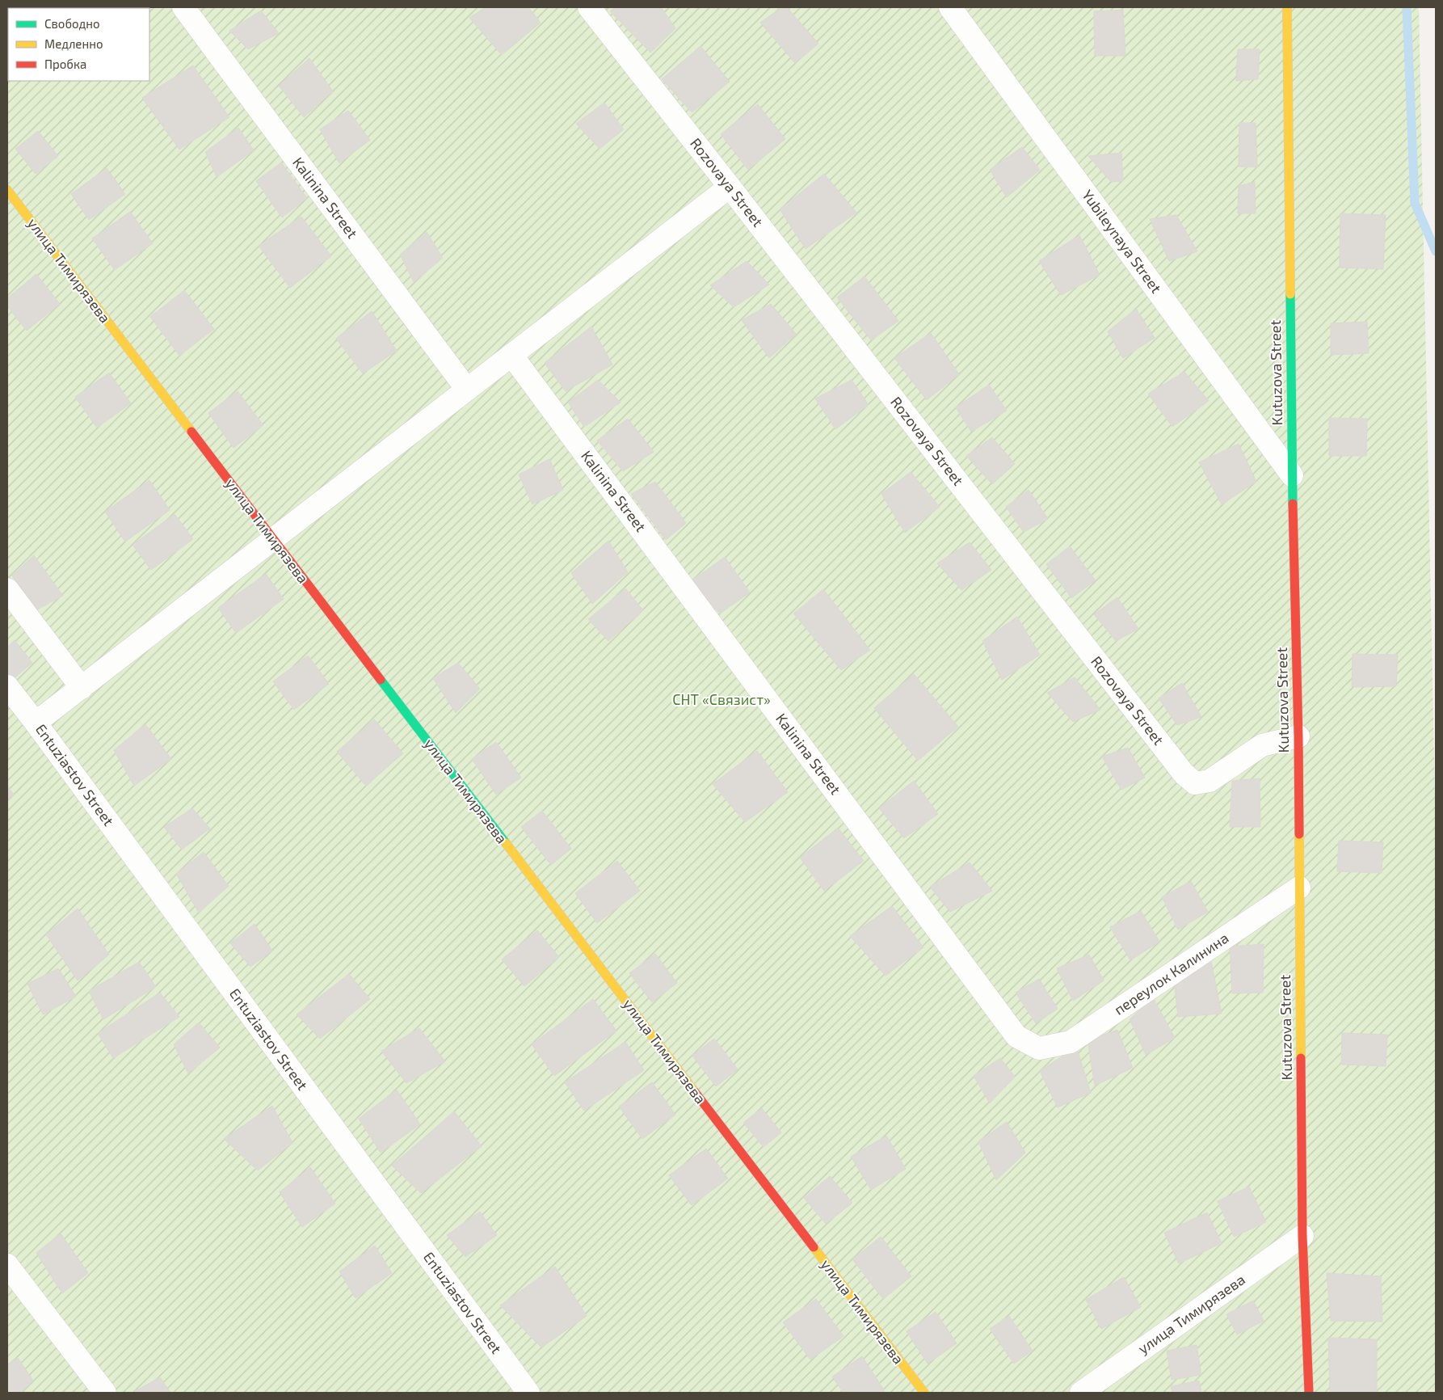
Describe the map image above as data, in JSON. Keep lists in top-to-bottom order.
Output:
{
  "streets": {
    "street": [
      "Rozovaya Street",
      "Kalinina Street",
      "Yubileynaya Street",
      "улица Тимирязева",
      "Kutuzova Street",
      "Entuziastov Street",
      "переулок Калинина"
    ]
  },
  "crossings": [
    ["Rozovaya Street", "Kutuzova Street"],
    ["Kalinina Street", "переулок Калинина"],
    ["Yubileynaya Street", "Kutuzova Street"],
    ["улица Тимирязева", "Kutuzova Street"],
    ["Kutuzova Street", "переулок Калинина"]
  ],
  "parks": ["СНТ «Связист»"],
  "legend": ["Свободно", "Медленно", "Пробка"]
}
